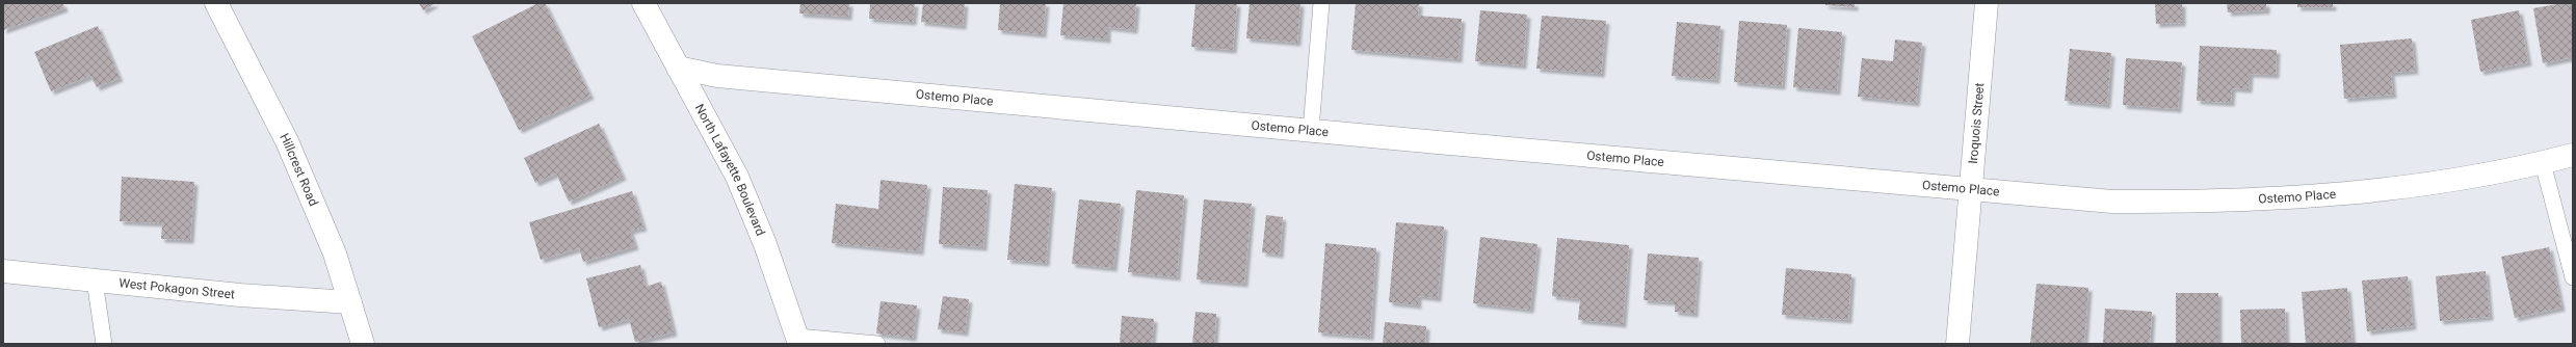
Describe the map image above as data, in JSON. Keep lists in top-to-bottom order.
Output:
{
  "streets": {
    "street": [
      "Ostemo Place",
      "Iroquois Street",
      "Hillcrest Road",
      "North Lafayette Boulevard",
      "West Pokagon Street"
    ]
  },
  "crossings": [
    ["Ostemo Place", "Iroquois Street"],
    ["Ostemo Place", "North Lafayette Boulevard"],
    ["Hillcrest Road", "West Pokagon Street"]
  ]
}
